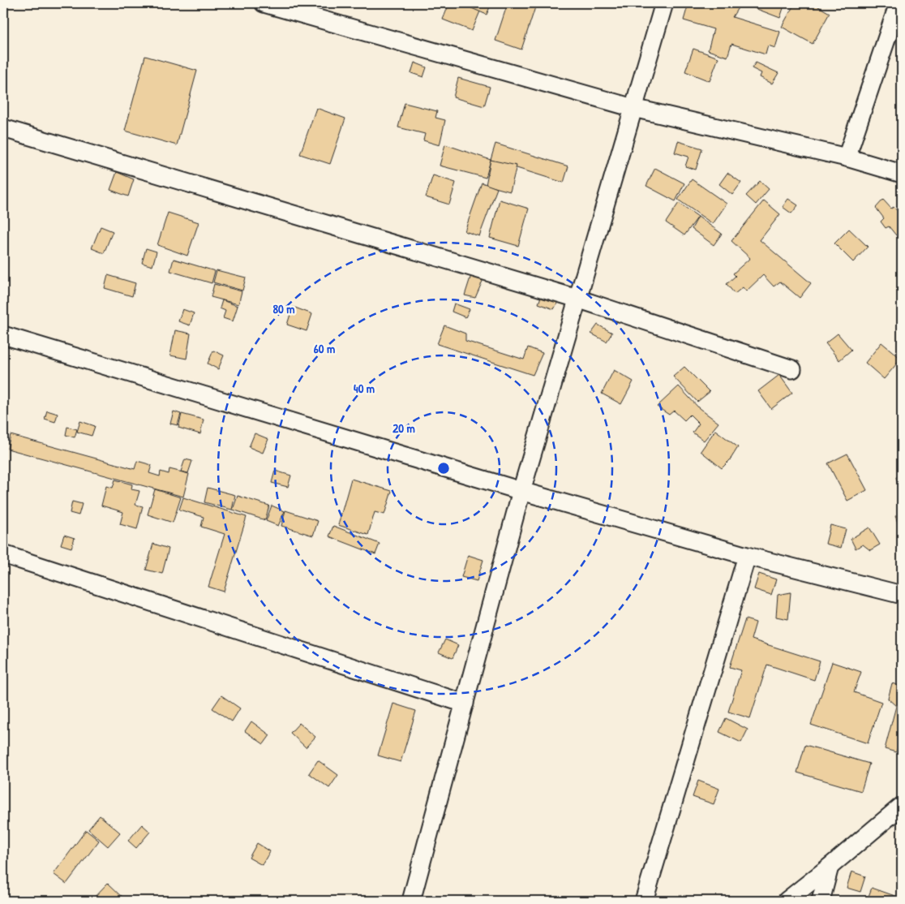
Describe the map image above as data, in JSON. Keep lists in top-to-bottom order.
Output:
{
  "rings": [
    "80 m",
    "60 m",
    "40 m",
    "20 m"
  ]
}
